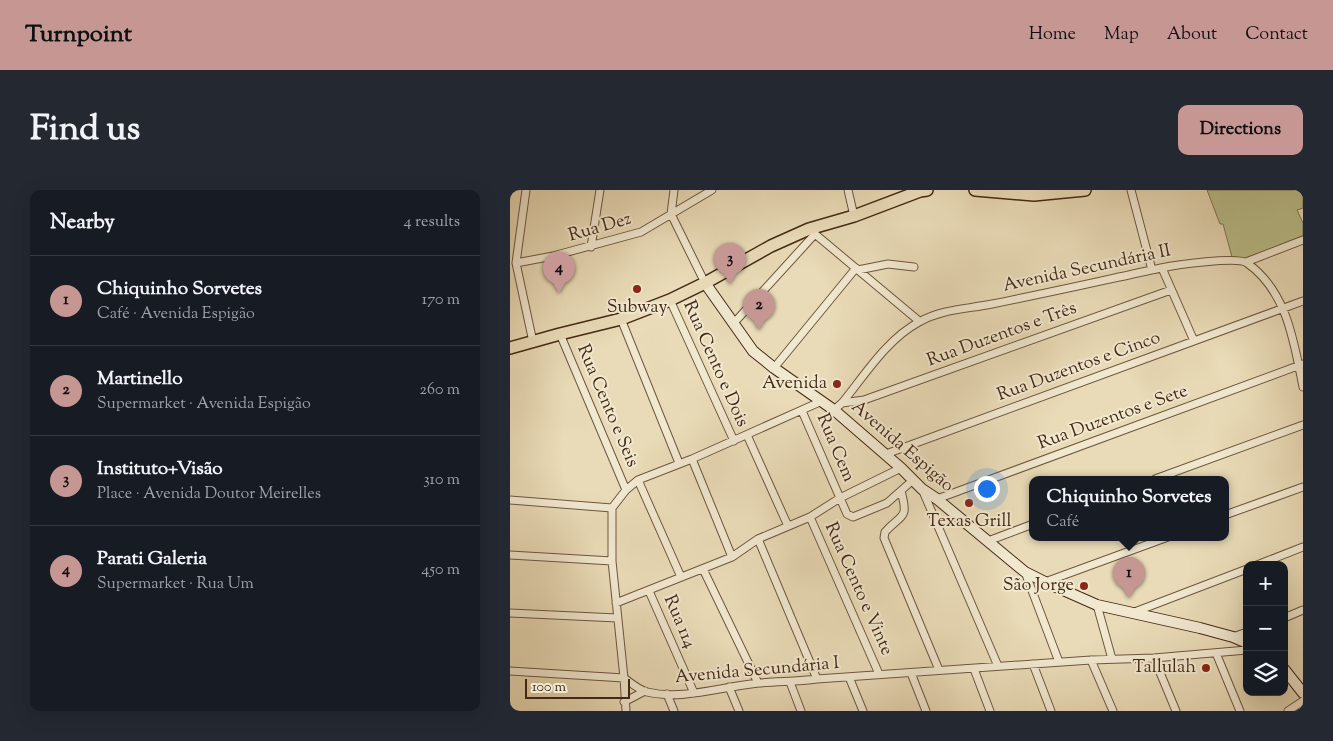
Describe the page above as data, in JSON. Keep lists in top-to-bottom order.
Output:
{
  "streets": {
    "street": [
      "Rua Dez",
      "Avenida Secundária II",
      "Rua Duzentos e Três",
      "Rua Cento e Dois",
      "Rua Duzentos e Cinco",
      "Rua Cento e Seis",
      "Rua Duzentos e Sete",
      "Avenida Espigão",
      "Rua Cem",
      "Rua Cento e Vinte",
      "Rua 114",
      "Avenida Secundária I"
    ]
  },
  "crossings": [
    ["Avenida Secundária II", "Rua Duzentos e Três"],
    ["Avenida Secundária II", "Avenida Espigão"],
    ["Rua Duzentos e Três", "Avenida Espigão"],
    ["Rua Duzentos e Cinco", "Avenida Espigão"],
    ["Rua Duzentos e Sete", "Avenida Espigão"],
    ["Rua Cento e Vinte", "Avenida Secundária I"],
    ["Rua 114", "Avenida Secundária I"]
  ],
  "places": [
    "Subway",
    "Avenida",
    "Texas Grill",
    "São Jorge",
    "Tallulah"
  ],
  "scale_bar": "100 m",
  "page": {
    "header": "Turnpoint",
    "nav": [
      "Home",
      "Map",
      "About",
      "Contact"
    ],
    "title": "Find us",
    "buttons": "Directions",
    "heading": ["Nearby", "4 results"],
    "pins": [
      "3",
      "4",
      "2",
      "1"
    ],
    "list": [
      {
        "mark": "1",
        "name": "Chiquinho Sorvetes",
        "note": "Café · Avenida Espigão",
        "value": "170 m"
      },
      {
        "mark": "2",
        "name": "Martinello",
        "note": "Supermarket · Avenida Espigão",
        "value": "260 m"
      },
      {
        "mark": "3",
        "name": "Instituto+Visão",
        "note": "Place · Avenida Doutor Meirelles",
        "value": "310 m"
      },
      {
        "mark": "4",
        "name": "Parati Galeria",
        "note": "Supermarket · Rua Um",
        "value": "450 m"
      }
    ],
    "popup": ["Chiquinho Sorvetes", "Café"],
    "map_buttons": ["+", "−"],
    "scale": "100 m"
  }
}
